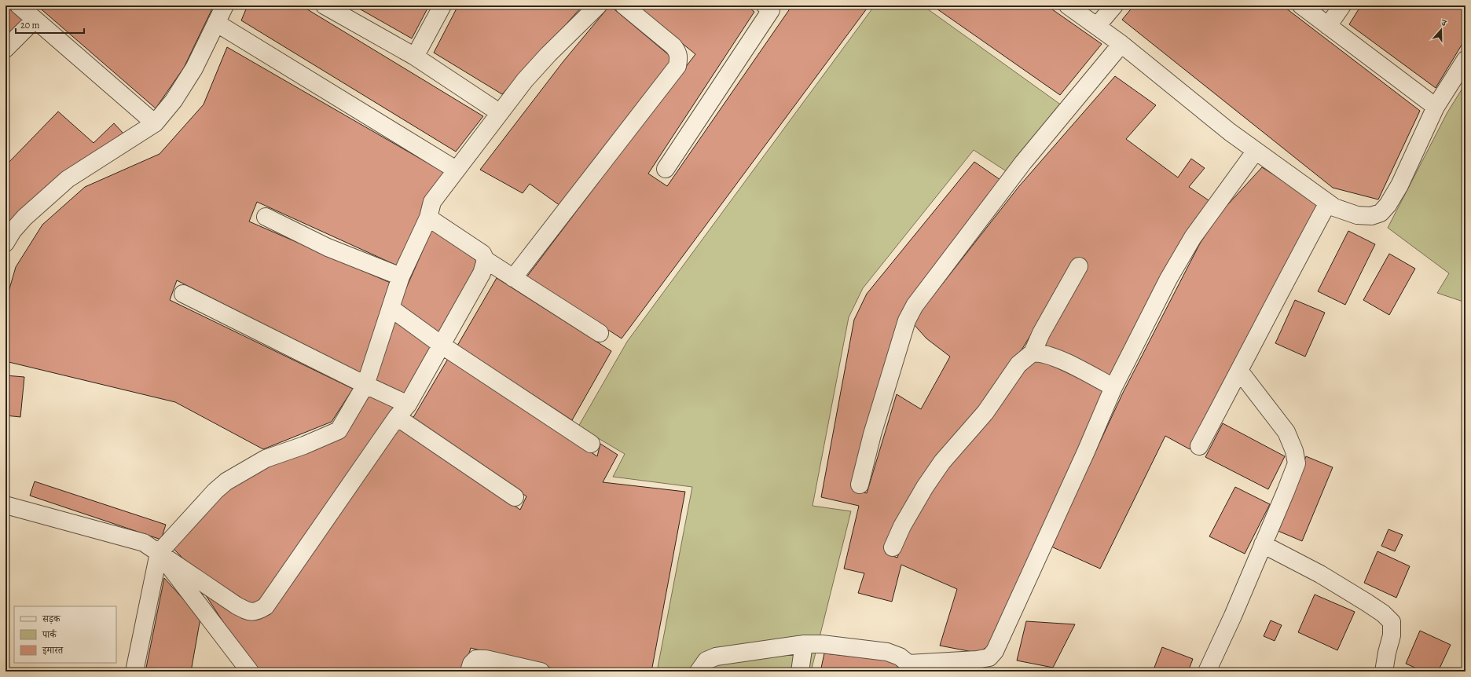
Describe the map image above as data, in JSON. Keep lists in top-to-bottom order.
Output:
{
  "legend": ["सड़क", "पार्क", "इमारत"],
  "scale_bar": "20 m",
  "north": "top"
}
